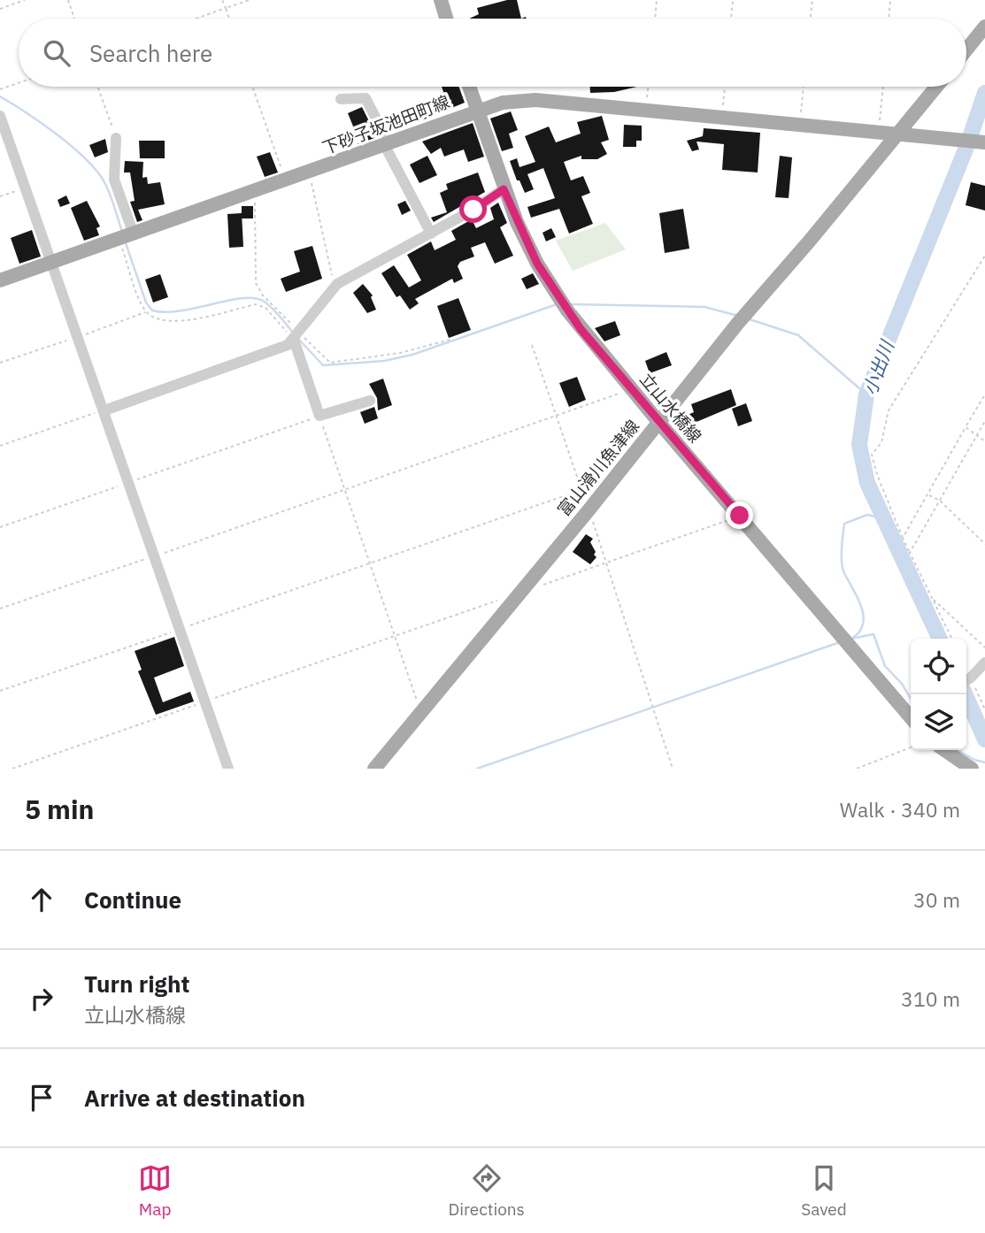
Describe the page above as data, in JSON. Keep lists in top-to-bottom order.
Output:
{
  "streets": {
    "main road": ["下砂子坂池田町線", "立山水橋線", "富山滑川魚津線"]
  },
  "crossings": [
    ["下砂子坂池田町線", "立山水橋線"],
    ["下砂子坂池田町線", "富山滑川魚津線"],
    ["立山水橋線", "富山滑川魚津線"]
  ],
  "water": ["小出川"],
  "page": {
    "search": "Search here",
    "heading": ["5 min", "Walk · 340 m"],
    "list": [
      ["Continue", "30 m"],
      ["Turn right", "立山水橋線", "310 m"],
      "Arrive at destination"
    ],
    "nav": ["Map", "Directions", "Saved"]
  }
}
